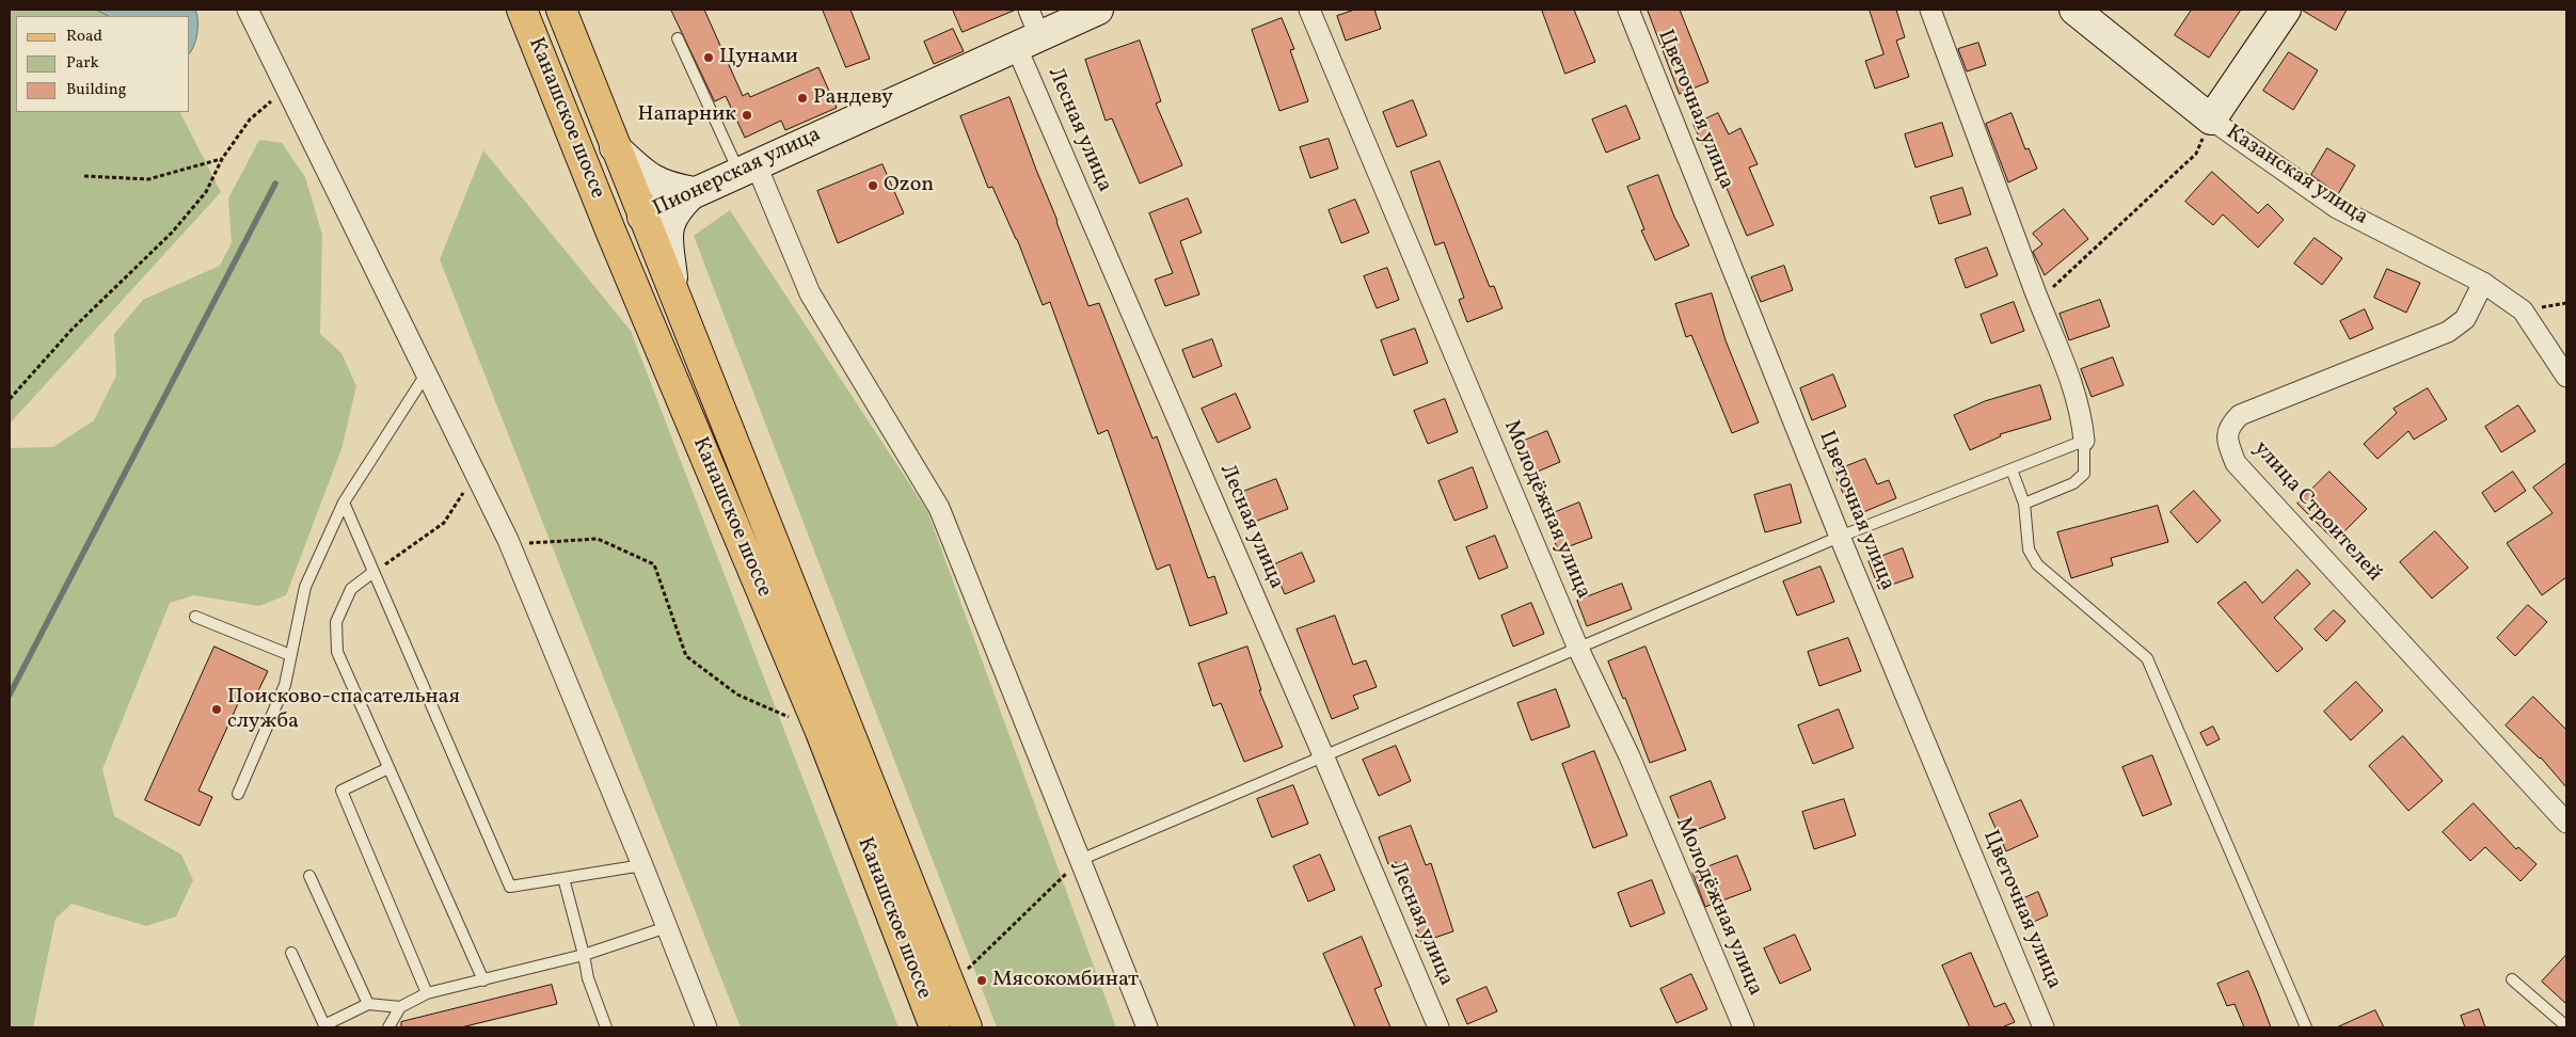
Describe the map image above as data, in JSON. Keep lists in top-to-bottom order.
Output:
{
  "streets": {
    "main road": ["Канашское шоссе", "Пионерская улица"],
    "street": [
      "Цветочная улица",
      "Лесная улица",
      "Казанская улица",
      "Молодёжная улица",
      "улица Строителей"
    ]
  },
  "crossings": [
    ["Канашское шоссе", "Пионерская улица"],
    ["Лесная улица", "Пионерская улица"],
    ["Казанская улица", "улица Строителей"]
  ],
  "places": [
    "Цунами",
    "Рандеву",
    "Напарник",
    "Ozon",
    "Поисково-спасательная служба",
    "Мясокомбинат"
  ],
  "legend": ["Road", "Park", "Building"]
}
